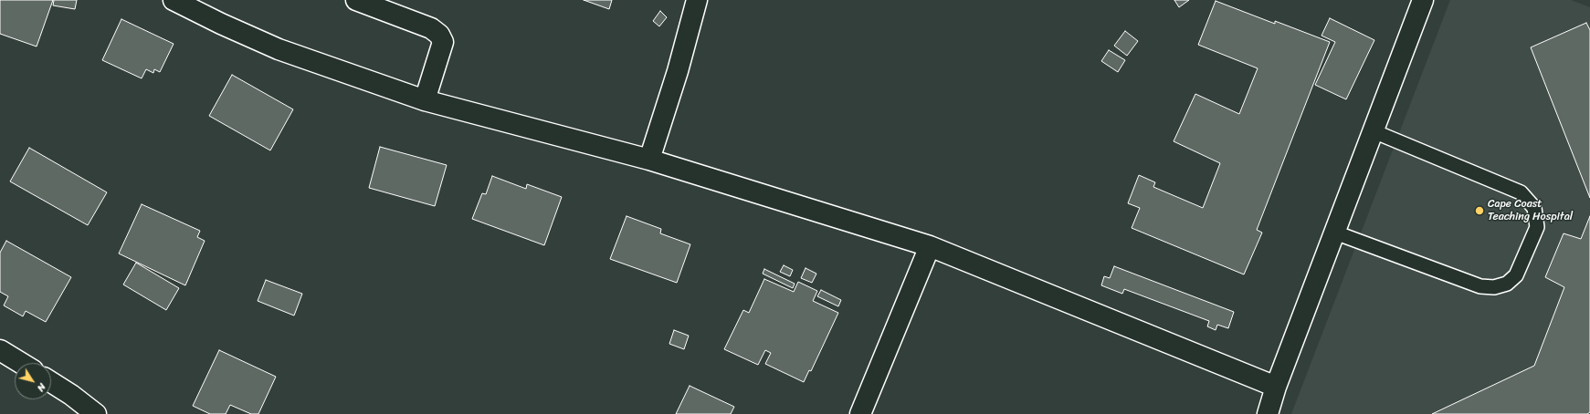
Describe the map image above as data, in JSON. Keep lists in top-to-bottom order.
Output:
{
  "places": ["Cape Coast Teaching Hospital"],
  "north": "bottom right"
}
